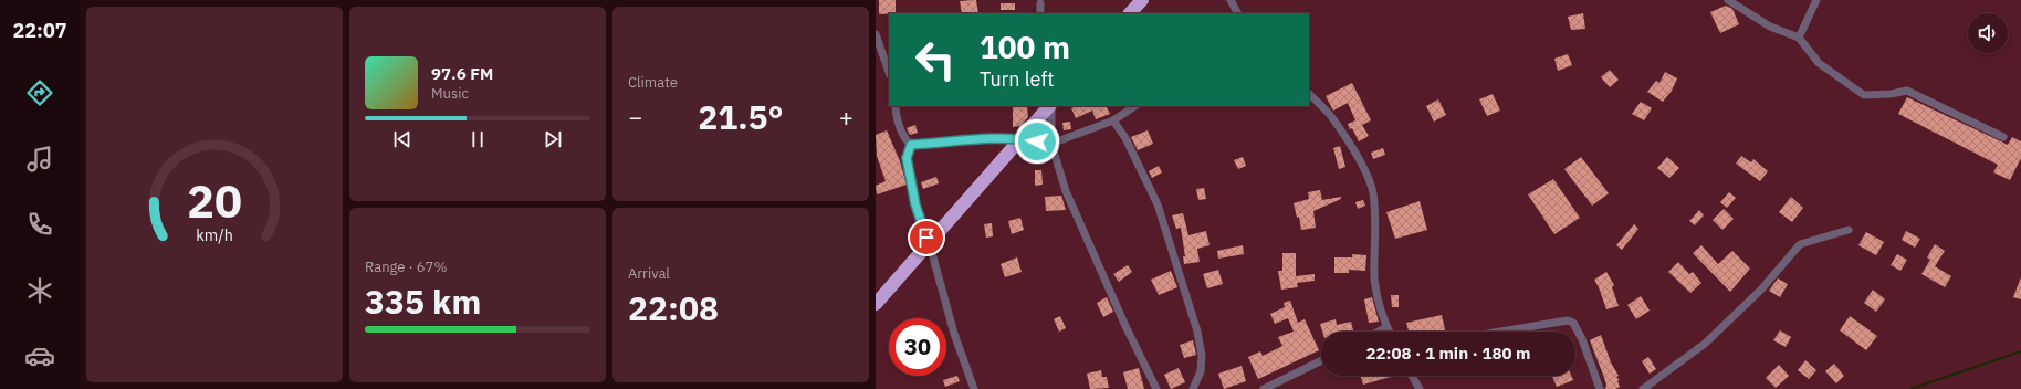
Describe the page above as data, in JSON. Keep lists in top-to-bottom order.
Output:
{
  "page": {
    "tabs": "22:07",
    "tile": [
      "Climate",
      ["Range · 67%", "335 km"],
      ["Arrival", "22:08"]
    ],
    "turn": ["100 m", "Turn left"],
    "song": ["97.6 FM", "Music"],
    "heat": ["−", "21.5°", "+"],
    "limit": "30",
    "trip": "22:08 · 1 min · 180 m",
    "gauge": ["20", "km/h"]
  }
}
